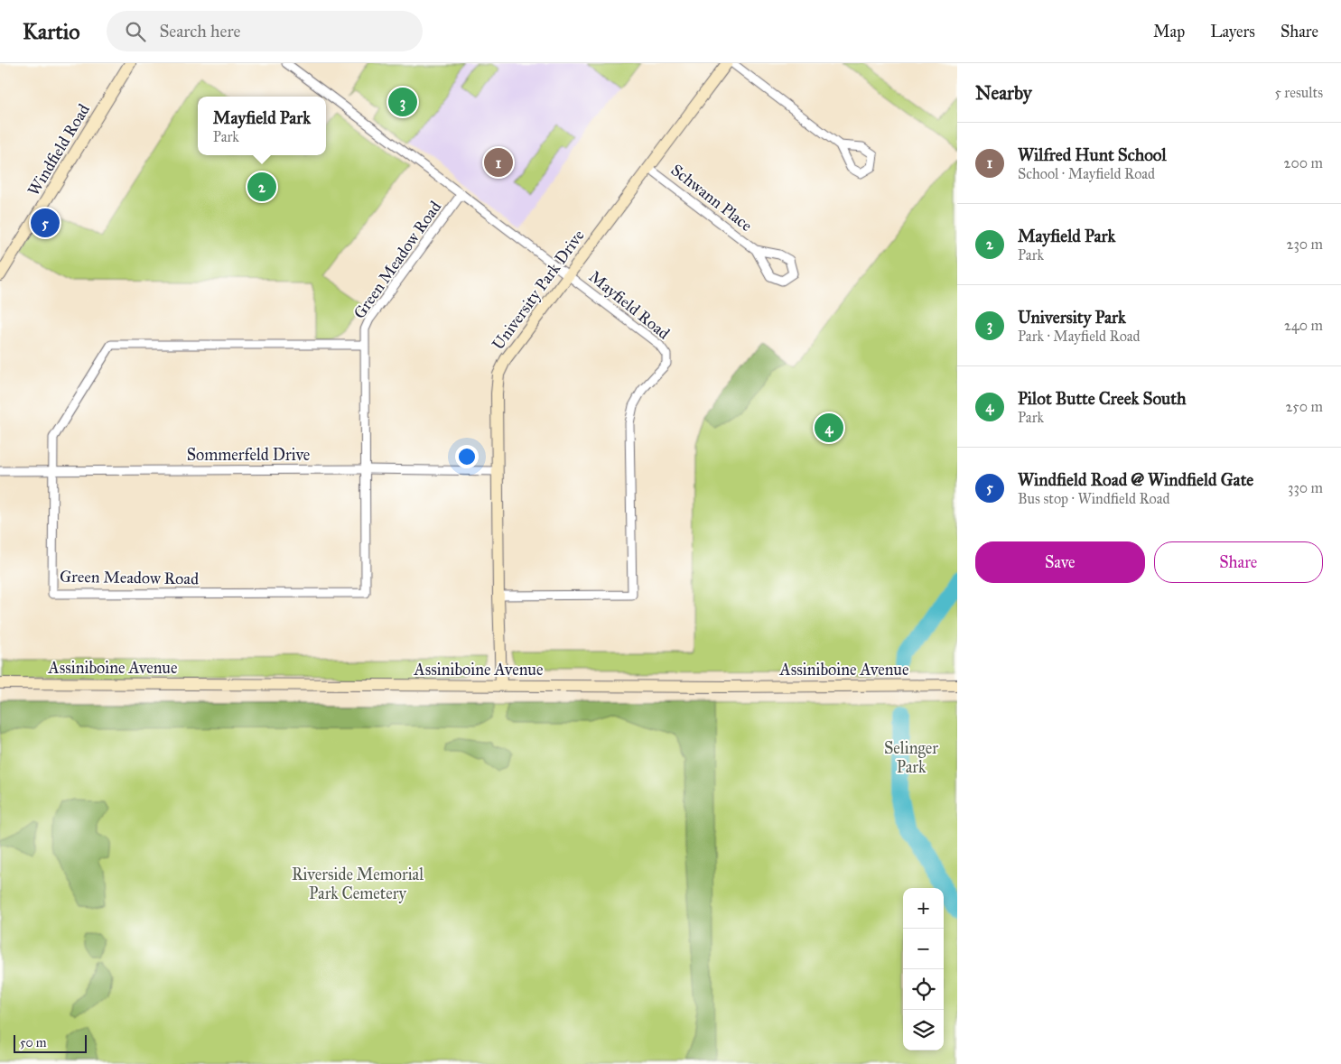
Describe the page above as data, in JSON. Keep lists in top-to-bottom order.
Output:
{
  "streets": {
    "street": [
      "Windfield Road",
      "Schwann Place",
      "Green Meadow Road",
      "University Park Drive",
      "Mayfield Road",
      "Sommerfeld Drive",
      "Assiniboine Avenue"
    ]
  },
  "crossings": [
    ["Schwann Place", "University Park Drive"],
    ["Green Meadow Road", "Mayfield Road"],
    ["Green Meadow Road", "Sommerfeld Drive"],
    ["University Park Drive", "Mayfield Road"],
    ["University Park Drive", "Sommerfeld Drive"],
    ["University Park Drive", "Assiniboine Avenue"]
  ],
  "parks": ["Selinger Park", "Riverside Memorial Park Cemetery"],
  "scale_bar": "50 m",
  "page": {
    "header": "Kartio",
    "search": "Search here",
    "nav": ["Map", "Layers", "Share"],
    "heading": ["Nearby", "5 results"],
    "pins": [
      "3",
      "1",
      "2",
      "5",
      "4"
    ],
    "popup": ["Mayfield Park", "Park"],
    "list": [
      {
        "mark": "1",
        "name": "Wilfred Hunt School",
        "note": "School · Mayfield Road",
        "value": "200 m"
      },
      {
        "mark": "2",
        "name": "Mayfield Park",
        "note": "Park",
        "value": "230 m"
      },
      {
        "mark": "3",
        "name": "University Park",
        "note": "Park · Mayfield Road",
        "value": "240 m"
      },
      {
        "mark": "4",
        "name": "Pilot Butte Creek South",
        "note": "Park",
        "value": "250 m"
      },
      {
        "mark": "5",
        "name": "Windfield Road @ Windfield Gate",
        "note": "Bus stop · Windfield Road",
        "value": "330 m"
      }
    ],
    "buttons": ["Save", "Share"],
    "map_buttons": ["+", "−"],
    "scale": "50 m"
  }
}
